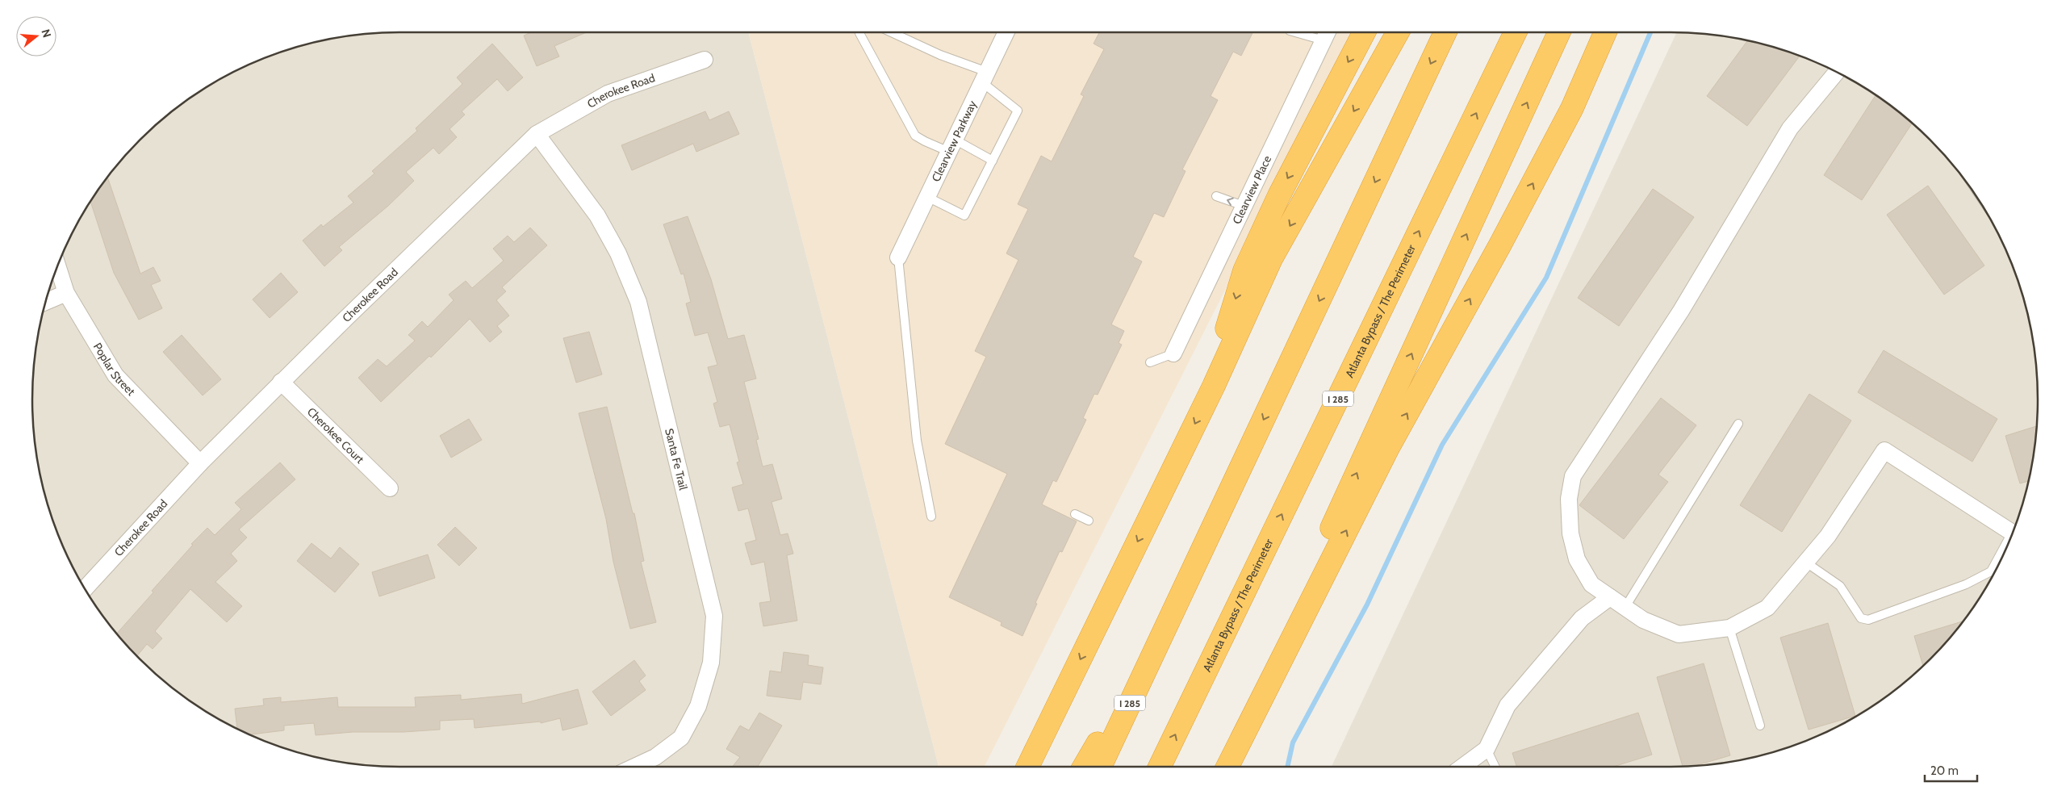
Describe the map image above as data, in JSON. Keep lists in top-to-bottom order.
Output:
{
  "streets": {
    "highway": ["Atlanta Bypass / The Perimeter", "I 285"],
    "street": [
      "Cherokee Road",
      "Clearview Parkway",
      "Clearview Place",
      "Poplar Street",
      "Cherokee Court",
      "Santa Fe Trail"
    ]
  },
  "crossings": [
    ["Cherokee Road", "Poplar Street"],
    ["Cherokee Road", "Cherokee Court"],
    ["Cherokee Road", "Santa Fe Trail"]
  ],
  "scale_bar": "20 m",
  "north": "right"
}
